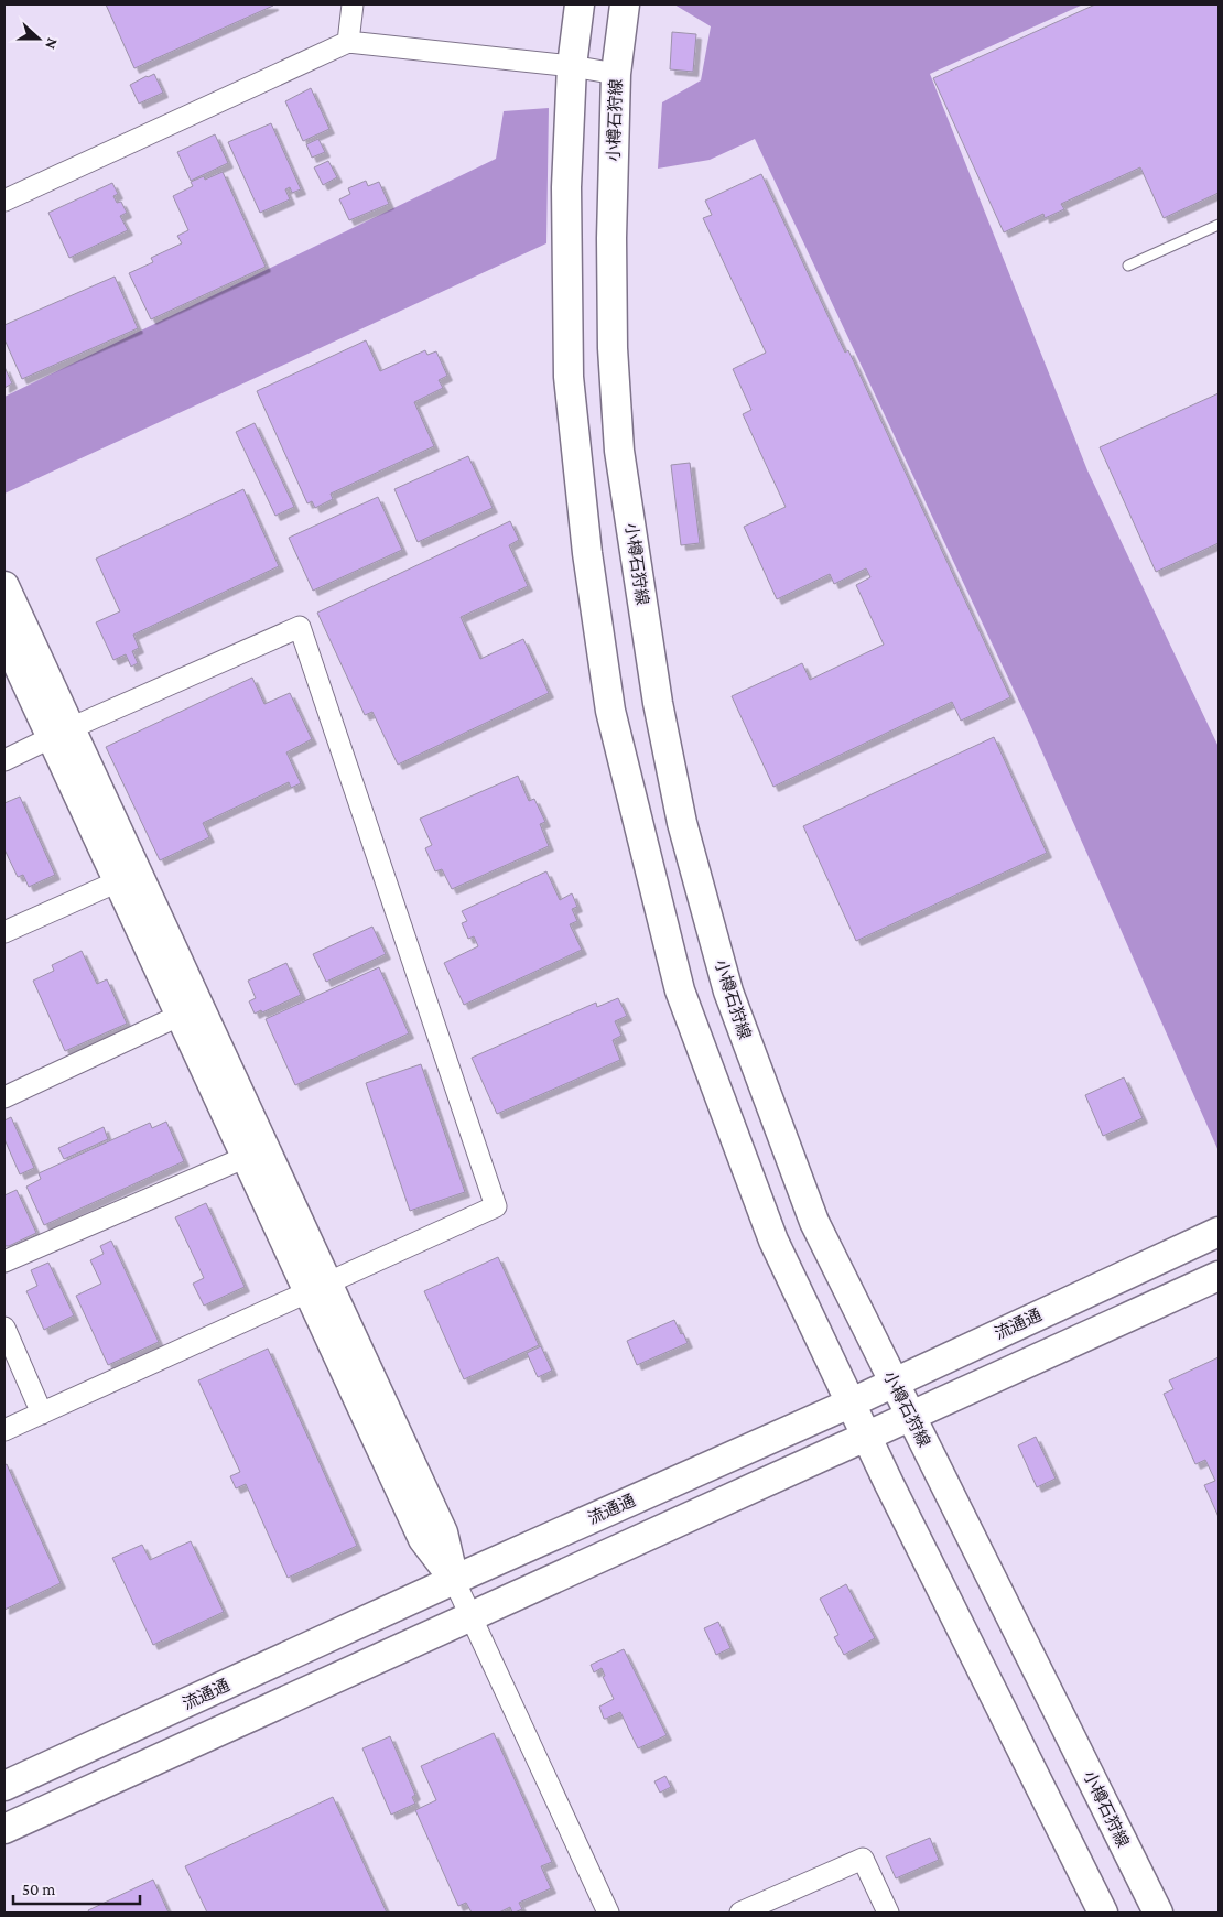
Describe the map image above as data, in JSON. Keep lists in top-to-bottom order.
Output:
{
  "streets": {
    "main road": ["小樽石狩線", "流通通"]
  },
  "crossings": [
    ["小樽石狩線", "流通通"]
  ],
  "scale_bar": "50 m",
  "north": "right"
}
